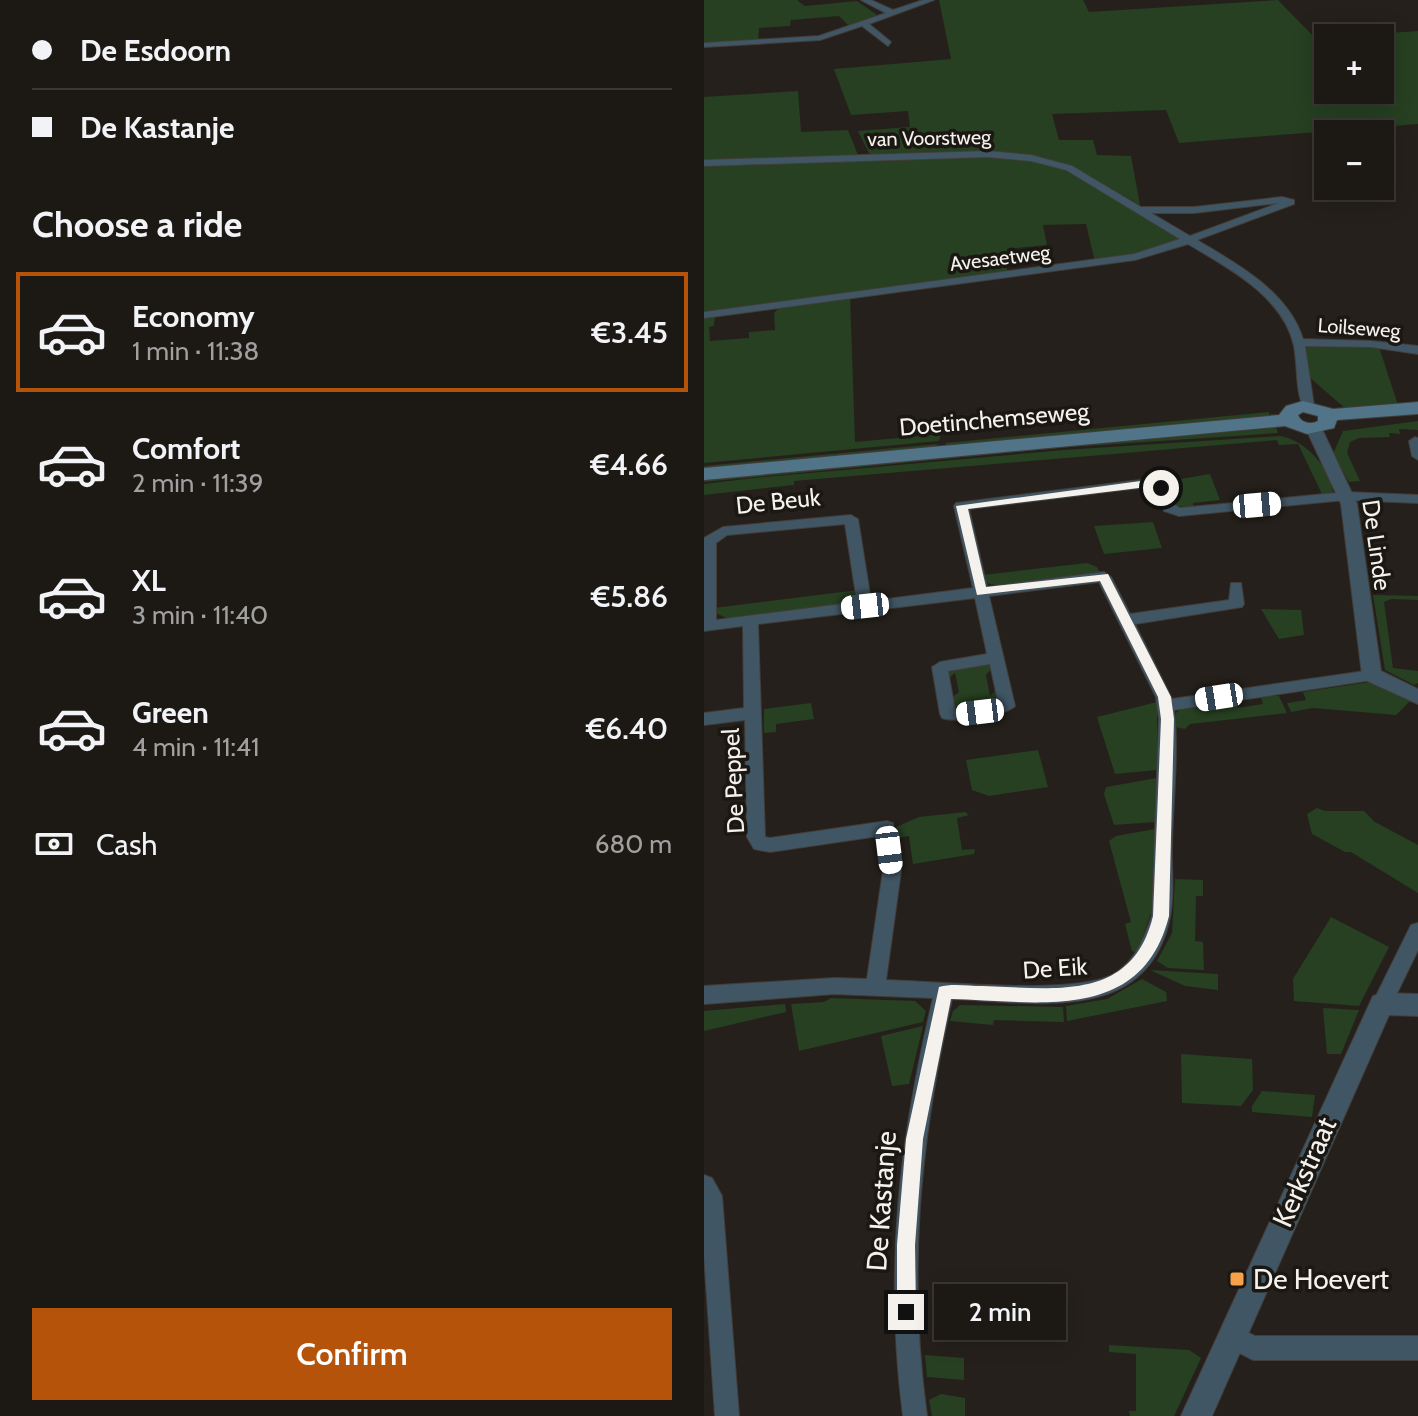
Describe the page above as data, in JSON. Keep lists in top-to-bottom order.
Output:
{
  "streets": {
    "main road": ["Doetinchemseweg"],
    "street": [
      "van Voorstweg",
      "Avesaetweg",
      "Loilseweg",
      "De Beuk",
      "De Linde",
      "De Peppel",
      "De Eik",
      "Kerkstraat",
      "De Kastanje"
    ]
  },
  "crossings": [
    ["van Voorstweg", "Avesaetweg"],
    ["van Voorstweg", "Loilseweg"],
    ["De Beuk", "De Peppel"],
    ["De Beuk", "De Eik"],
    ["De Peppel", "De Eik"],
    ["De Eik", "De Kastanje"]
  ],
  "places": {
    "transit": ["De Hoevert"]
  },
  "page": {
    "banner": ["De Esdoorn", "De Kastanje"],
    "map_buttons": ["+", "−"],
    "heading": "Choose a ride",
    "list": [
      {
        "name": "Economy",
        "note": "1 min · 11:38",
        "value": "€3.45"
      },
      {
        "name": "Comfort",
        "note": "2 min · 11:39",
        "value": "€4.66"
      },
      {
        "name": "XL",
        "note": "3 min · 11:40",
        "value": "€5.86"
      },
      {
        "name": "Green",
        "note": "4 min · 11:41",
        "value": "€6.40"
      }
    ],
    "pay": ["Cash", "680 m"],
    "bubble": "2 min",
    "buttons": "Confirm"
  }
}
